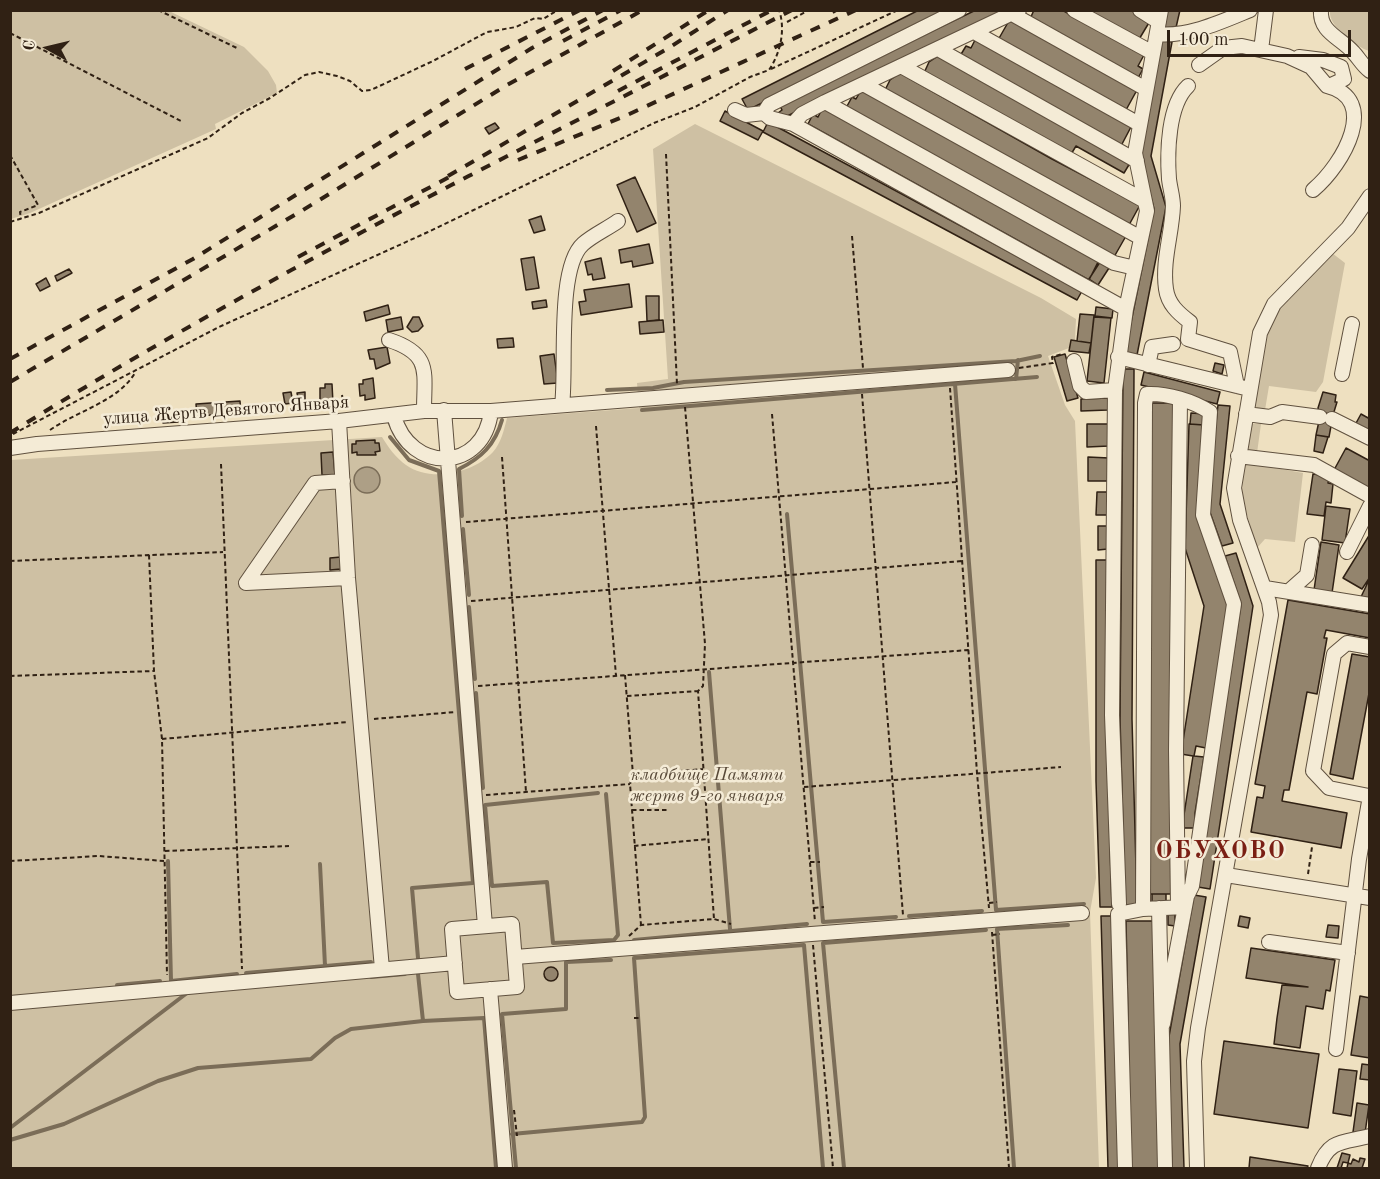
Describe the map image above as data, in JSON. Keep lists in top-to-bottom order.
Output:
{
  "streets": {
    "street": ["улица Жертв Девятого Января"]
  },
  "districts": ["ОБУХОВО"],
  "parks": ["кладбище Памяти жертв 9-го января"],
  "scale_bar": "100 m",
  "north": "left"
}
